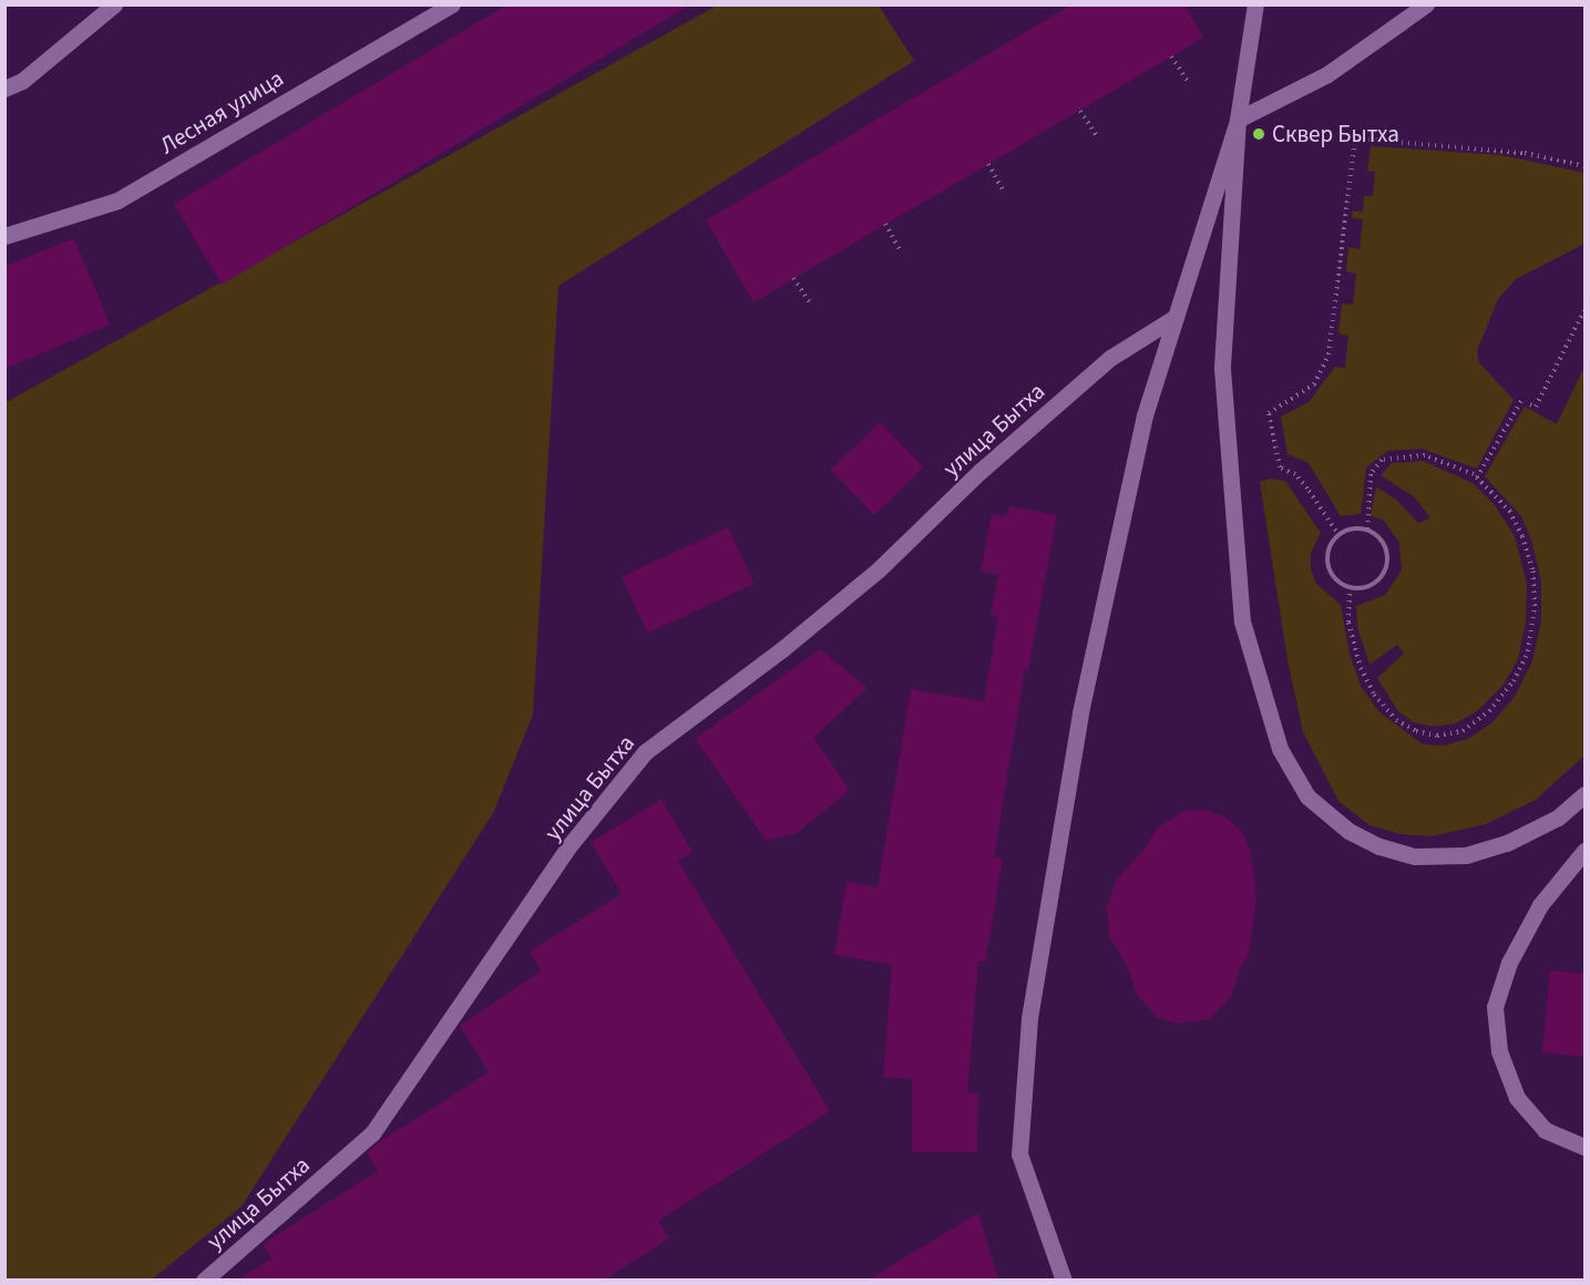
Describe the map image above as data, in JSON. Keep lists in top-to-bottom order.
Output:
{
  "streets": {
    "street": ["Лесная улица", "улица Бытха"]
  },
  "places": ["Сквер Бытха"]
}
